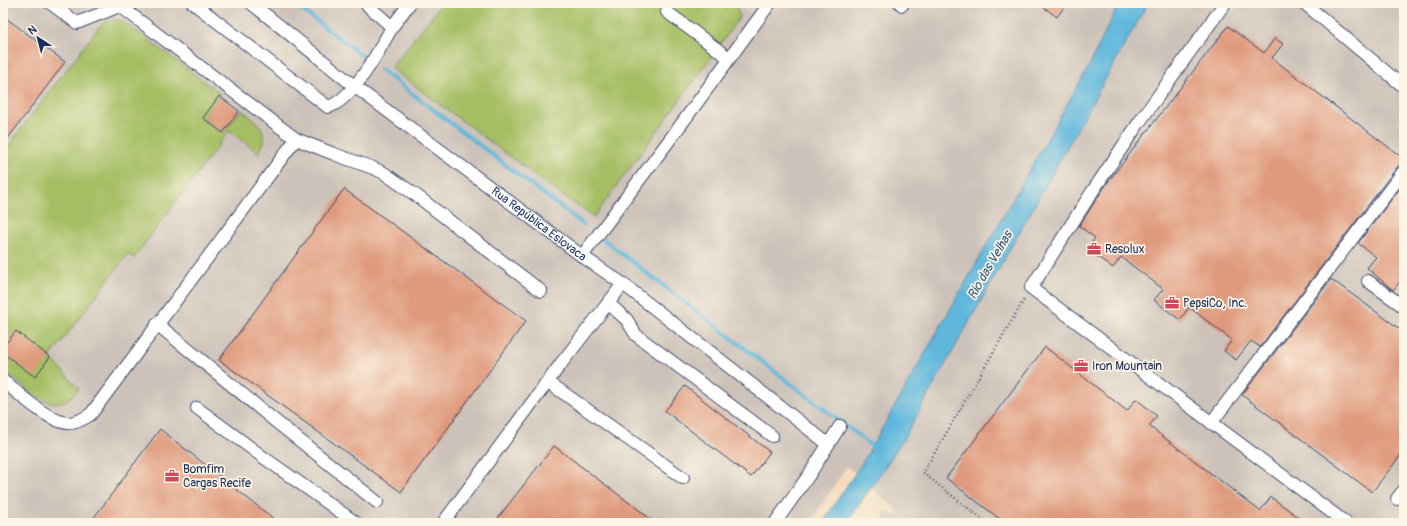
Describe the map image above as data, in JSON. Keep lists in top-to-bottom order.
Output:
{
  "streets": {
    "lane": ["Rua República Eslovaca"]
  },
  "water": ["Rio das Velhas"],
  "places": {
    "office": [
      "Resolux",
      "PepsiCo, Inc.",
      "Iron Mountain",
      "Bomfim Cargas Recife"
    ]
  },
  "north": "top left"
}
